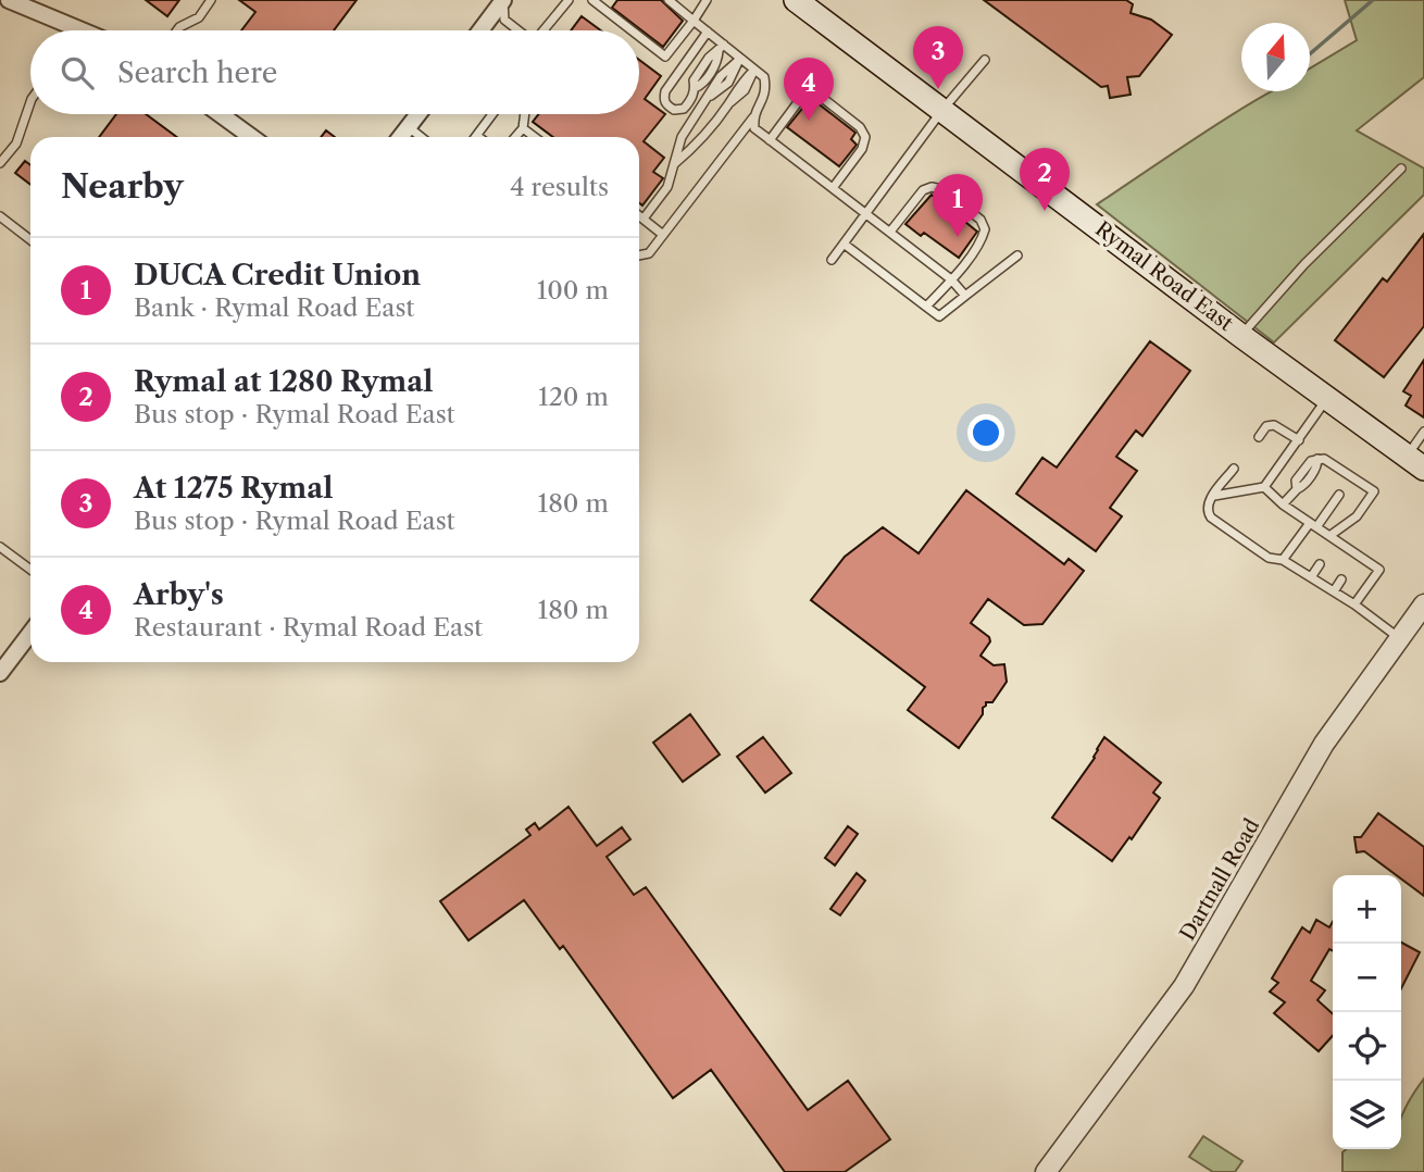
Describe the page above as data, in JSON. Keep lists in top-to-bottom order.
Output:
{
  "streets": {
    "main road": ["Rymal Road East"],
    "street": ["Dartnall Road"]
  },
  "north": "top",
  "page": {
    "pins": [
      "3",
      "4",
      "2",
      "1"
    ],
    "search": "Search here",
    "heading": ["Nearby", "4 results"],
    "list": [
      {
        "mark": "1",
        "name": "DUCA Credit Union",
        "note": "Bank · Rymal Road East",
        "value": "100 m"
      },
      {
        "mark": "2",
        "name": "Rymal at 1280 Rymal",
        "note": "Bus stop · Rymal Road East",
        "value": "120 m"
      },
      {
        "mark": "3",
        "name": "At 1275 Rymal",
        "note": "Bus stop · Rymal Road East",
        "value": "180 m"
      },
      {
        "mark": "4",
        "name": "Arby's",
        "note": "Restaurant · Rymal Road East",
        "value": "180 m"
      }
    ],
    "map_buttons": ["+", "−"]
  }
}
